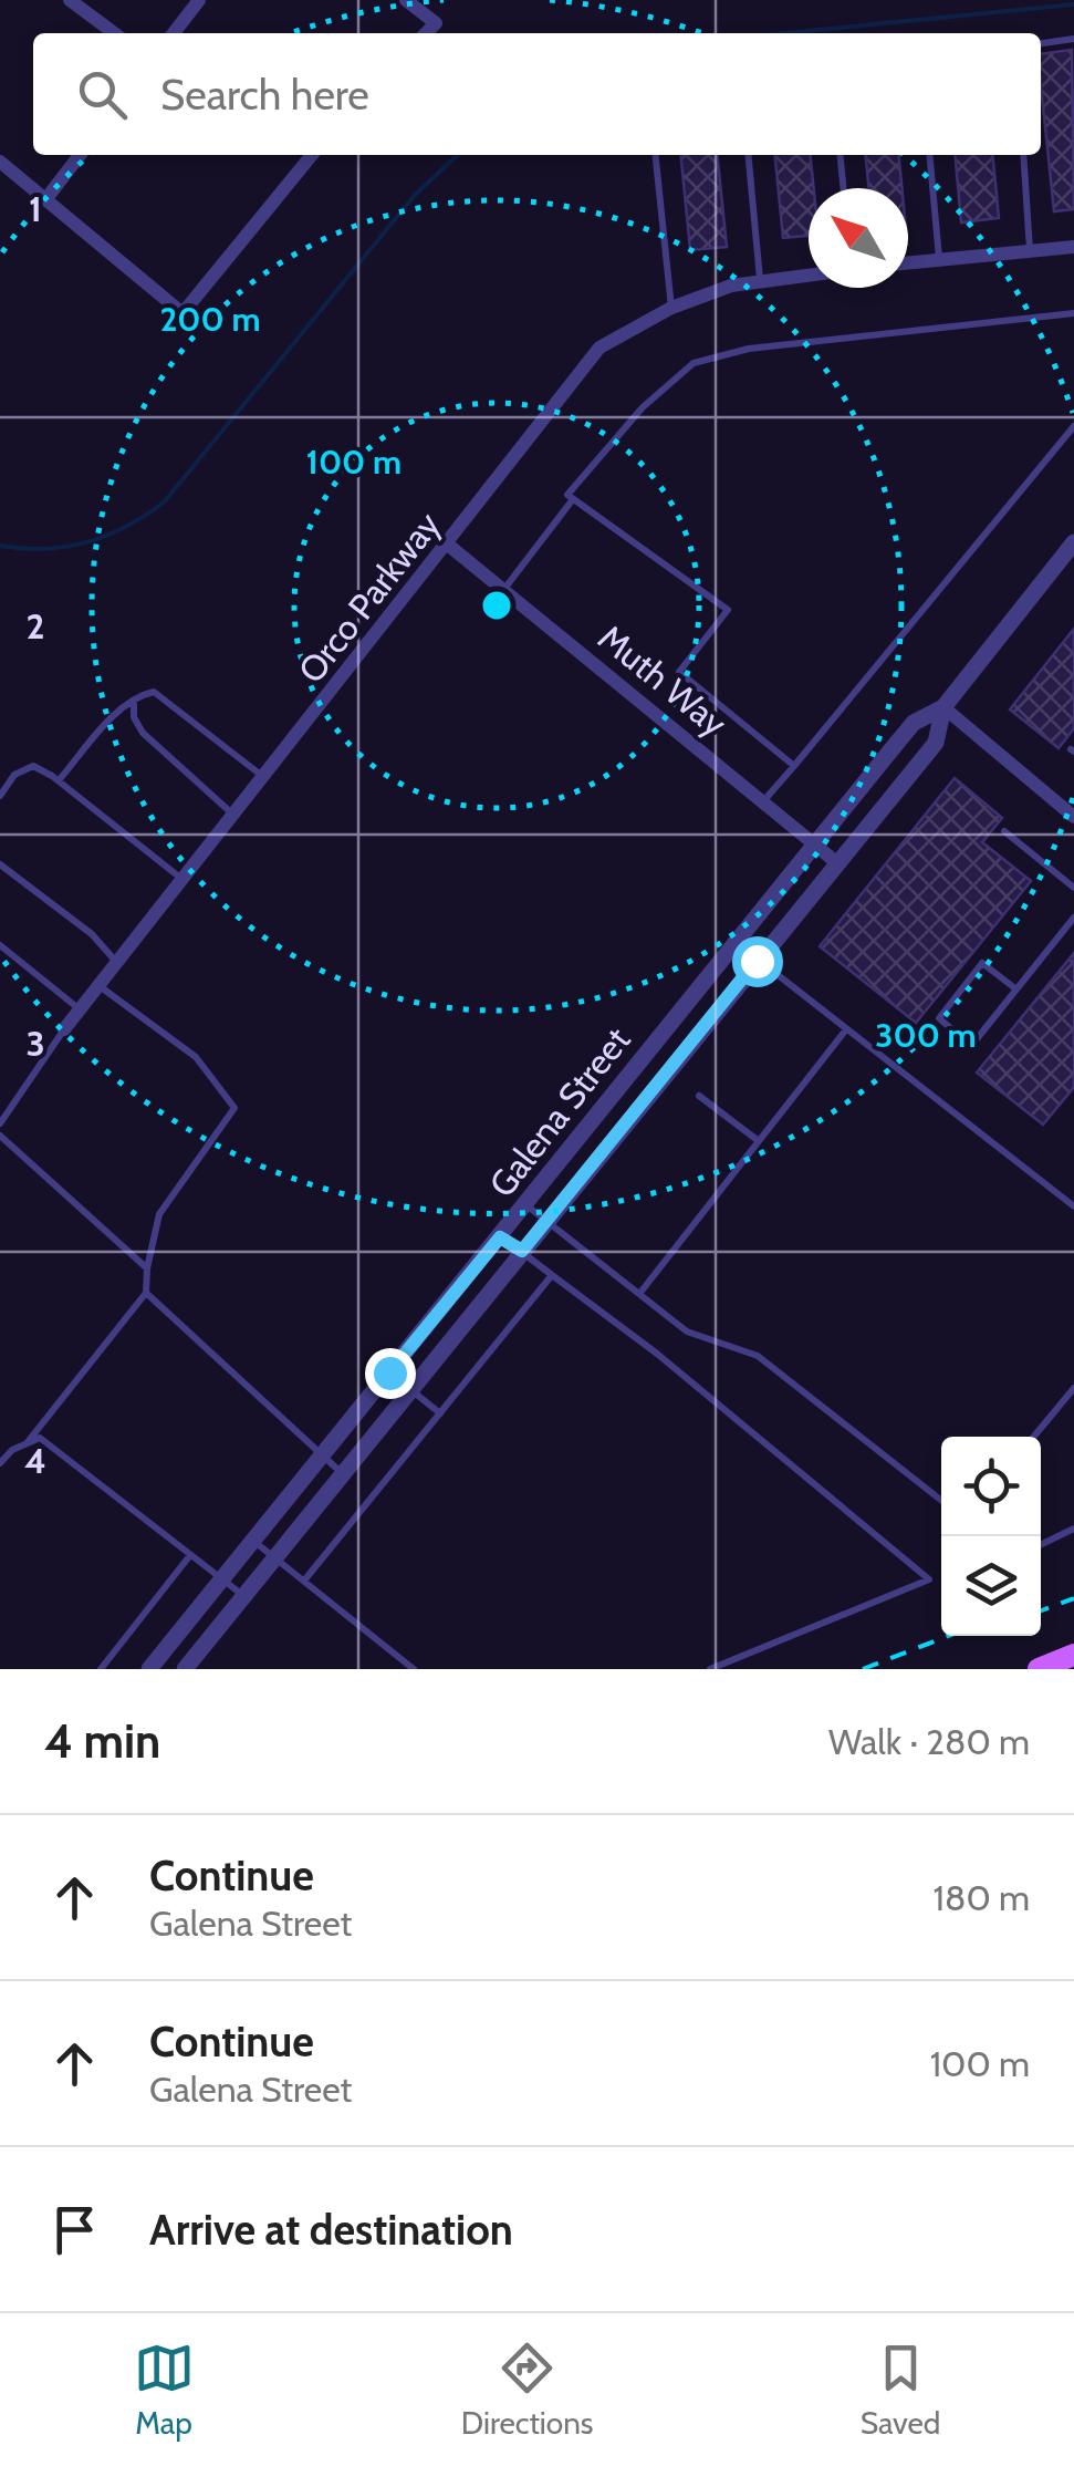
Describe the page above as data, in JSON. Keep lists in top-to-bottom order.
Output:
{
  "streets": {
    "street": ["Orco Parkway", "Muth Way", "Galena Street"]
  },
  "crossings": [
    ["Orco Parkway", "Muth Way"],
    ["Muth Way", "Galena Street"]
  ],
  "north": "top left",
  "page": {
    "search": "Search here",
    "heading": ["4 min", "Walk · 280 m"],
    "list": [
      ["Continue", "Galena Street", "180 m"],
      ["Continue", "Galena Street", "100 m"],
      "Arrive at destination"
    ],
    "nav": ["Map", "Directions", "Saved"]
  },
  "grid": {
    "rows": [
      "1",
      "2",
      "3",
      "4"
    ]
  },
  "rings": ["200 m", "100 m", "300 m"]
}
